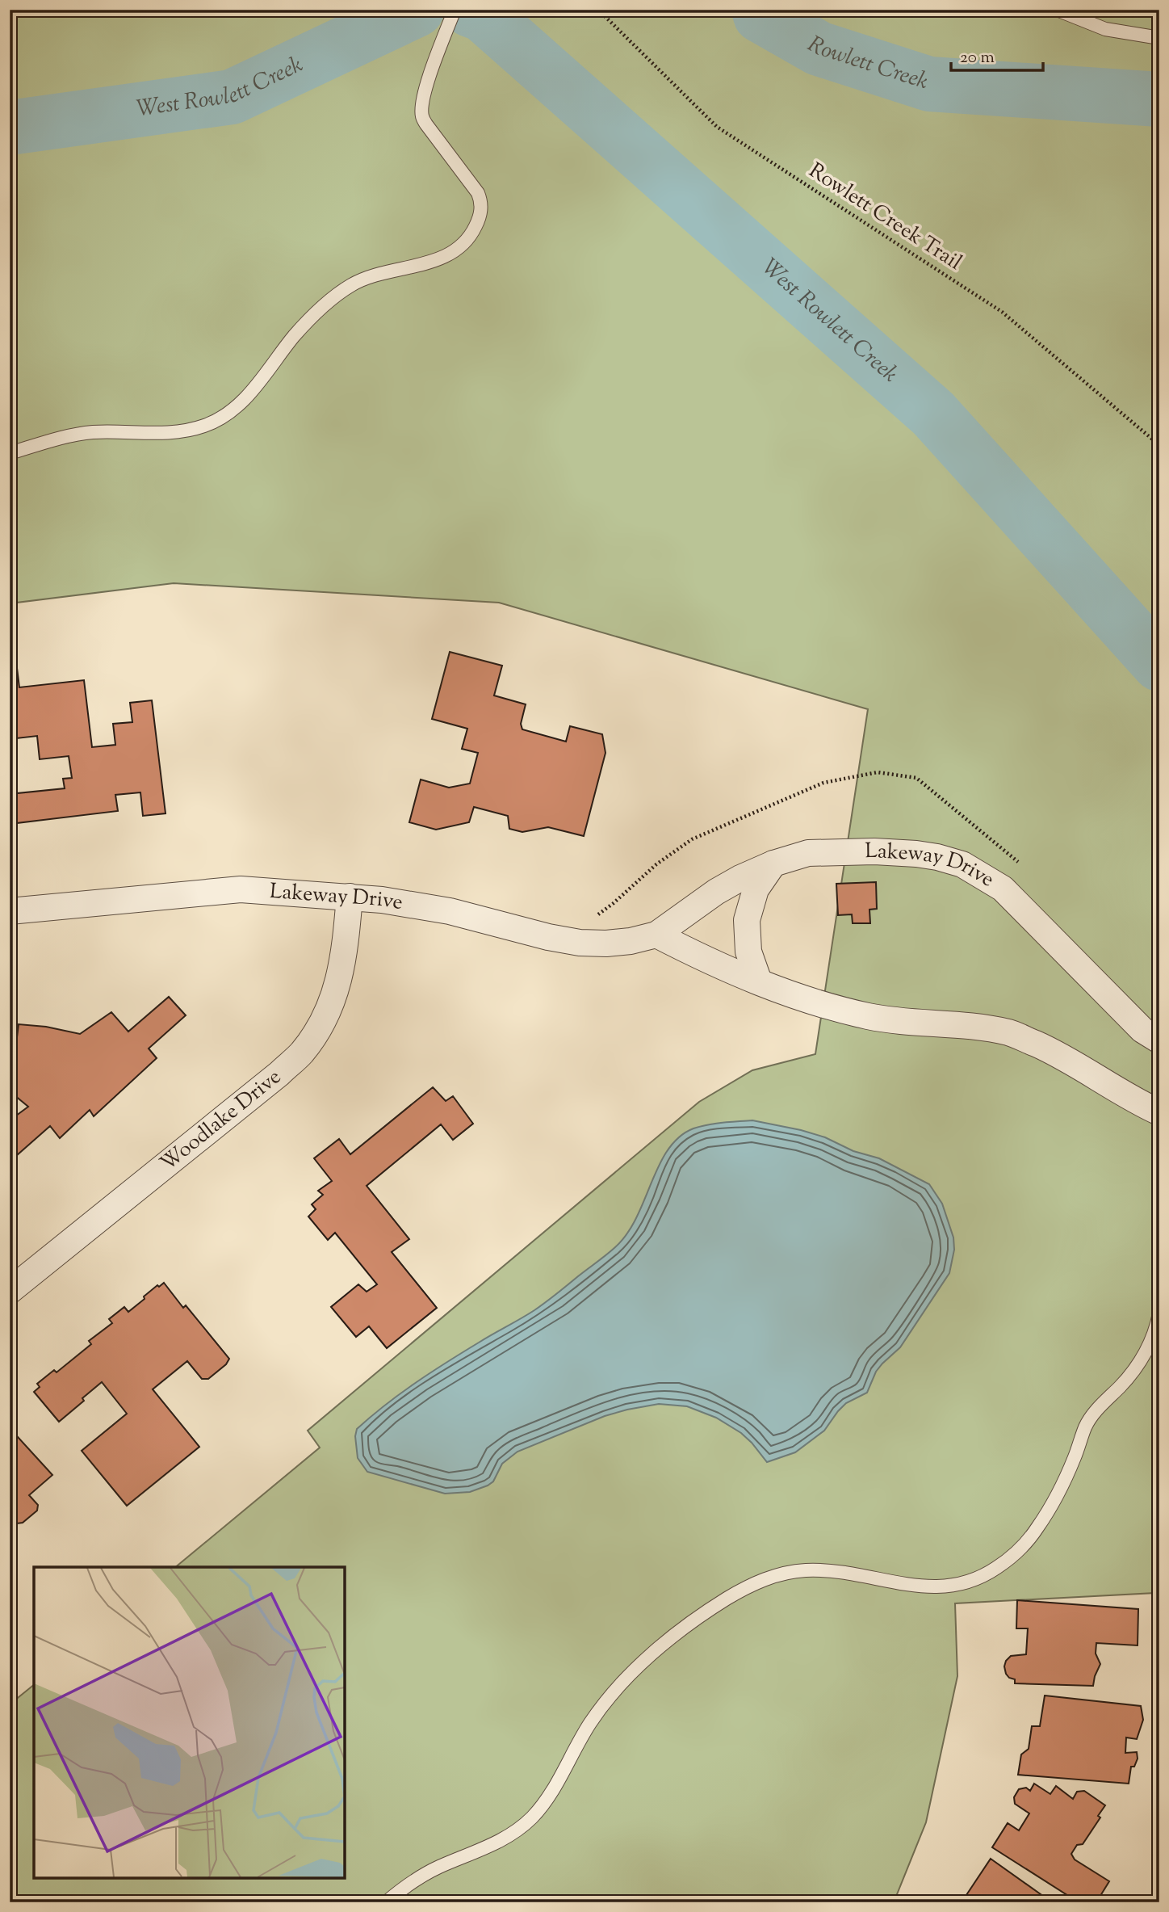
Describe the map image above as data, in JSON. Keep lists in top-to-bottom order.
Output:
{
  "streets": {
    "street": ["Lakeway Drive", "Woodlake Drive"],
    "path": ["Rowlett Creek Trail"]
  },
  "crossings": [
    ["Lakeway Drive", "Woodlake Drive"]
  ],
  "water": ["Rowlett Creek", "West Rowlett Creek"],
  "scale_bar": "20 m"
}
